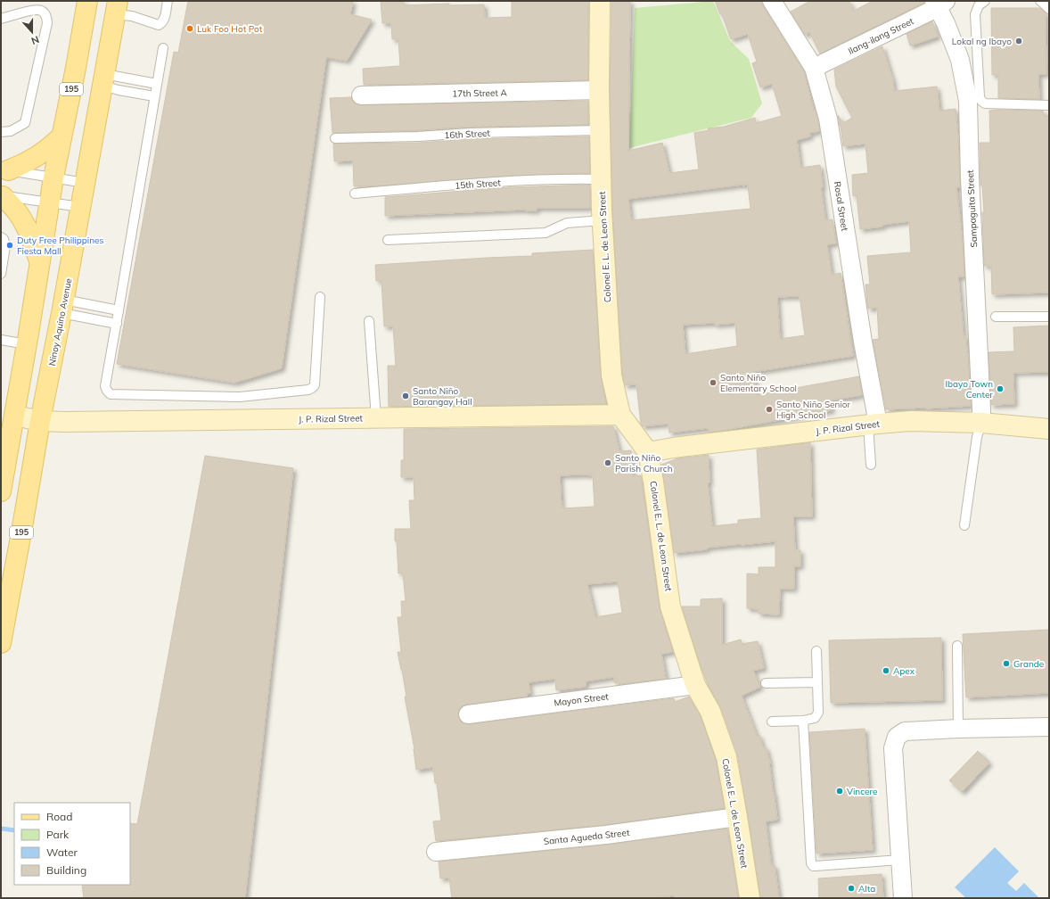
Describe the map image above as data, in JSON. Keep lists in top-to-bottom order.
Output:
{
  "streets": {
    "main road": ["195", "Ninoy Aquino Avenue"],
    "street": [
      "Ilang-ilang Street",
      "17th Street A",
      "Rosal Street",
      "Sampaguita Street",
      "Colonel E. L. de Leon Street",
      "J. P. Rizal Street",
      "Mayon Street",
      "Santa Agueda Street"
    ],
    "lane": ["16th Street", "15th Street"]
  },
  "crossings": [
    ["Ilang-ilang Street", "Rosal Street"],
    ["Ilang-ilang Street", "Sampaguita Street"],
    ["195", "J. P. Rizal Street"],
    ["17th Street A", "Colonel E. L. de Leon Street"],
    ["16th Street", "Colonel E. L. de Leon Street"],
    ["15th Street", "Colonel E. L. de Leon Street"],
    ["Rosal Street", "J. P. Rizal Street"],
    ["Sampaguita Street", "J. P. Rizal Street"],
    ["Colonel E. L. de Leon Street", "J. P. Rizal Street"],
    ["Colonel E. L. de Leon Street", "Mayon Street"],
    ["Colonel E. L. de Leon Street", "Santa Agueda Street"],
    ["Ninoy Aquino Avenue", "J. P. Rizal Street"]
  ],
  "places": [
    "Luk Foo Hot Pot",
    "Lokal ng Ibayo",
    "Duty Free Philippines Fiesta Mall",
    "Santo Niño Elementary School",
    "Ibayo Town Center",
    "Santo Niño Barangay Hall",
    "Santo Niño Senior High School",
    "Santo Niño Parish Church",
    "Grande",
    "Apex",
    "Vincere",
    "Alta"
  ],
  "legend": [
    "Road",
    "Park",
    "Water",
    "Building"
  ],
  "north": "bottom"
}
